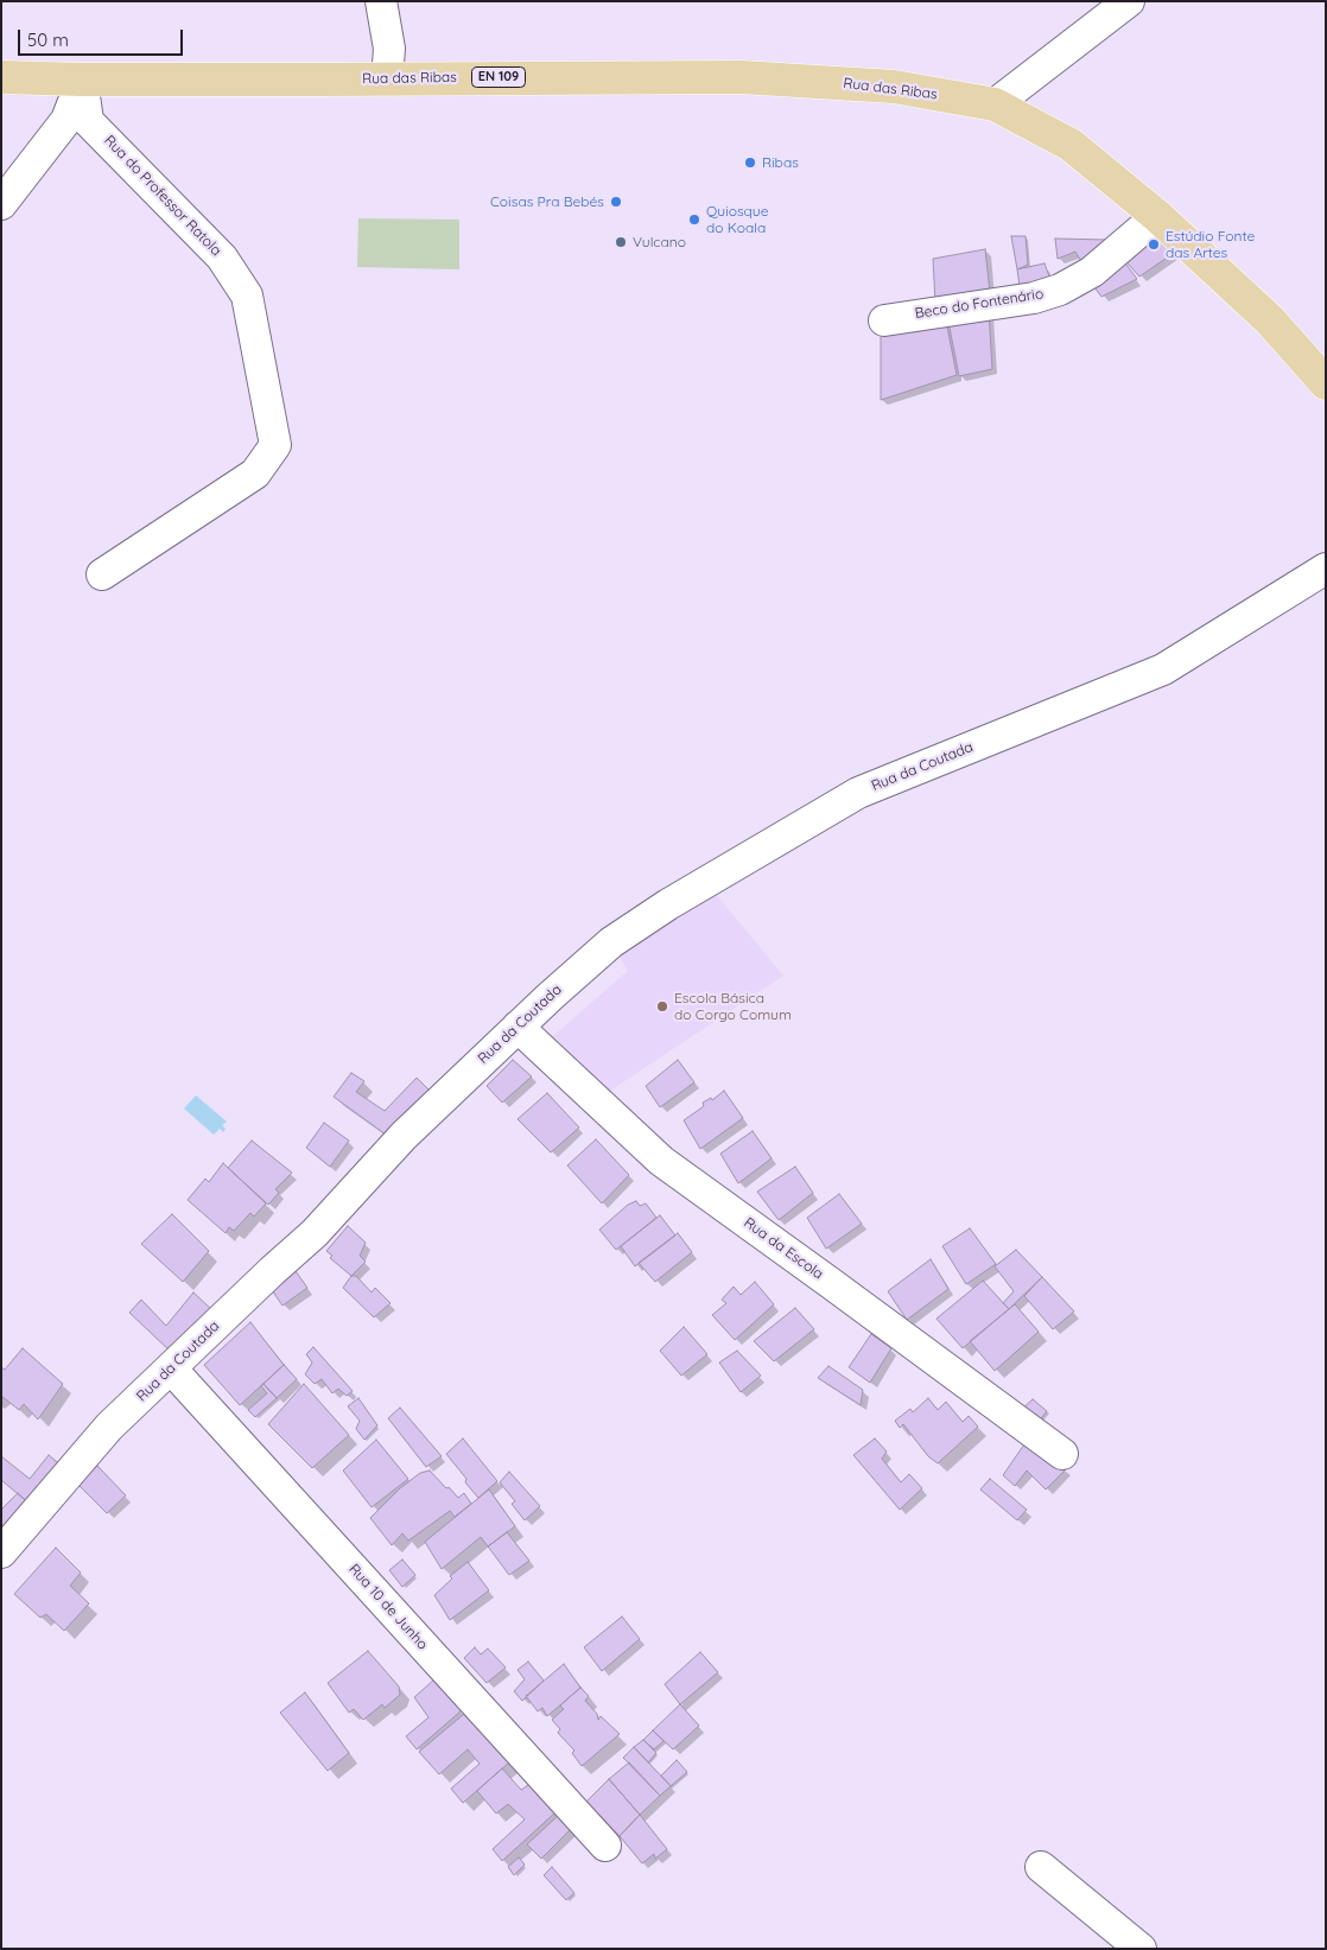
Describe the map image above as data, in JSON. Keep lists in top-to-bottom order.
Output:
{
  "streets": {
    "main road": ["EN 109", "Rua das Ribas"],
    "street": [
      "Rua do Professor Ratola",
      "Beco do Fontenário",
      "Rua da Coutada",
      "Rua da Escola",
      "Rua 10 de Junho"
    ]
  },
  "crossings": [
    ["EN 109", "Rua das Ribas"],
    ["EN 109", "Beco do Fontenário"],
    ["Rua das Ribas", "Rua do Professor Ratola"],
    ["Rua da Coutada", "Rua da Escola"],
    ["Rua da Coutada", "Rua 10 de Junho"]
  ],
  "places": [
    "Ribas",
    "Coisas Pra Bebés",
    "Quiosque do Koala",
    "Vulcano",
    "Estúdio Fonte das Artes",
    "Escola Básica do Corgo Comum"
  ],
  "scale_bar": "50 m"
}
